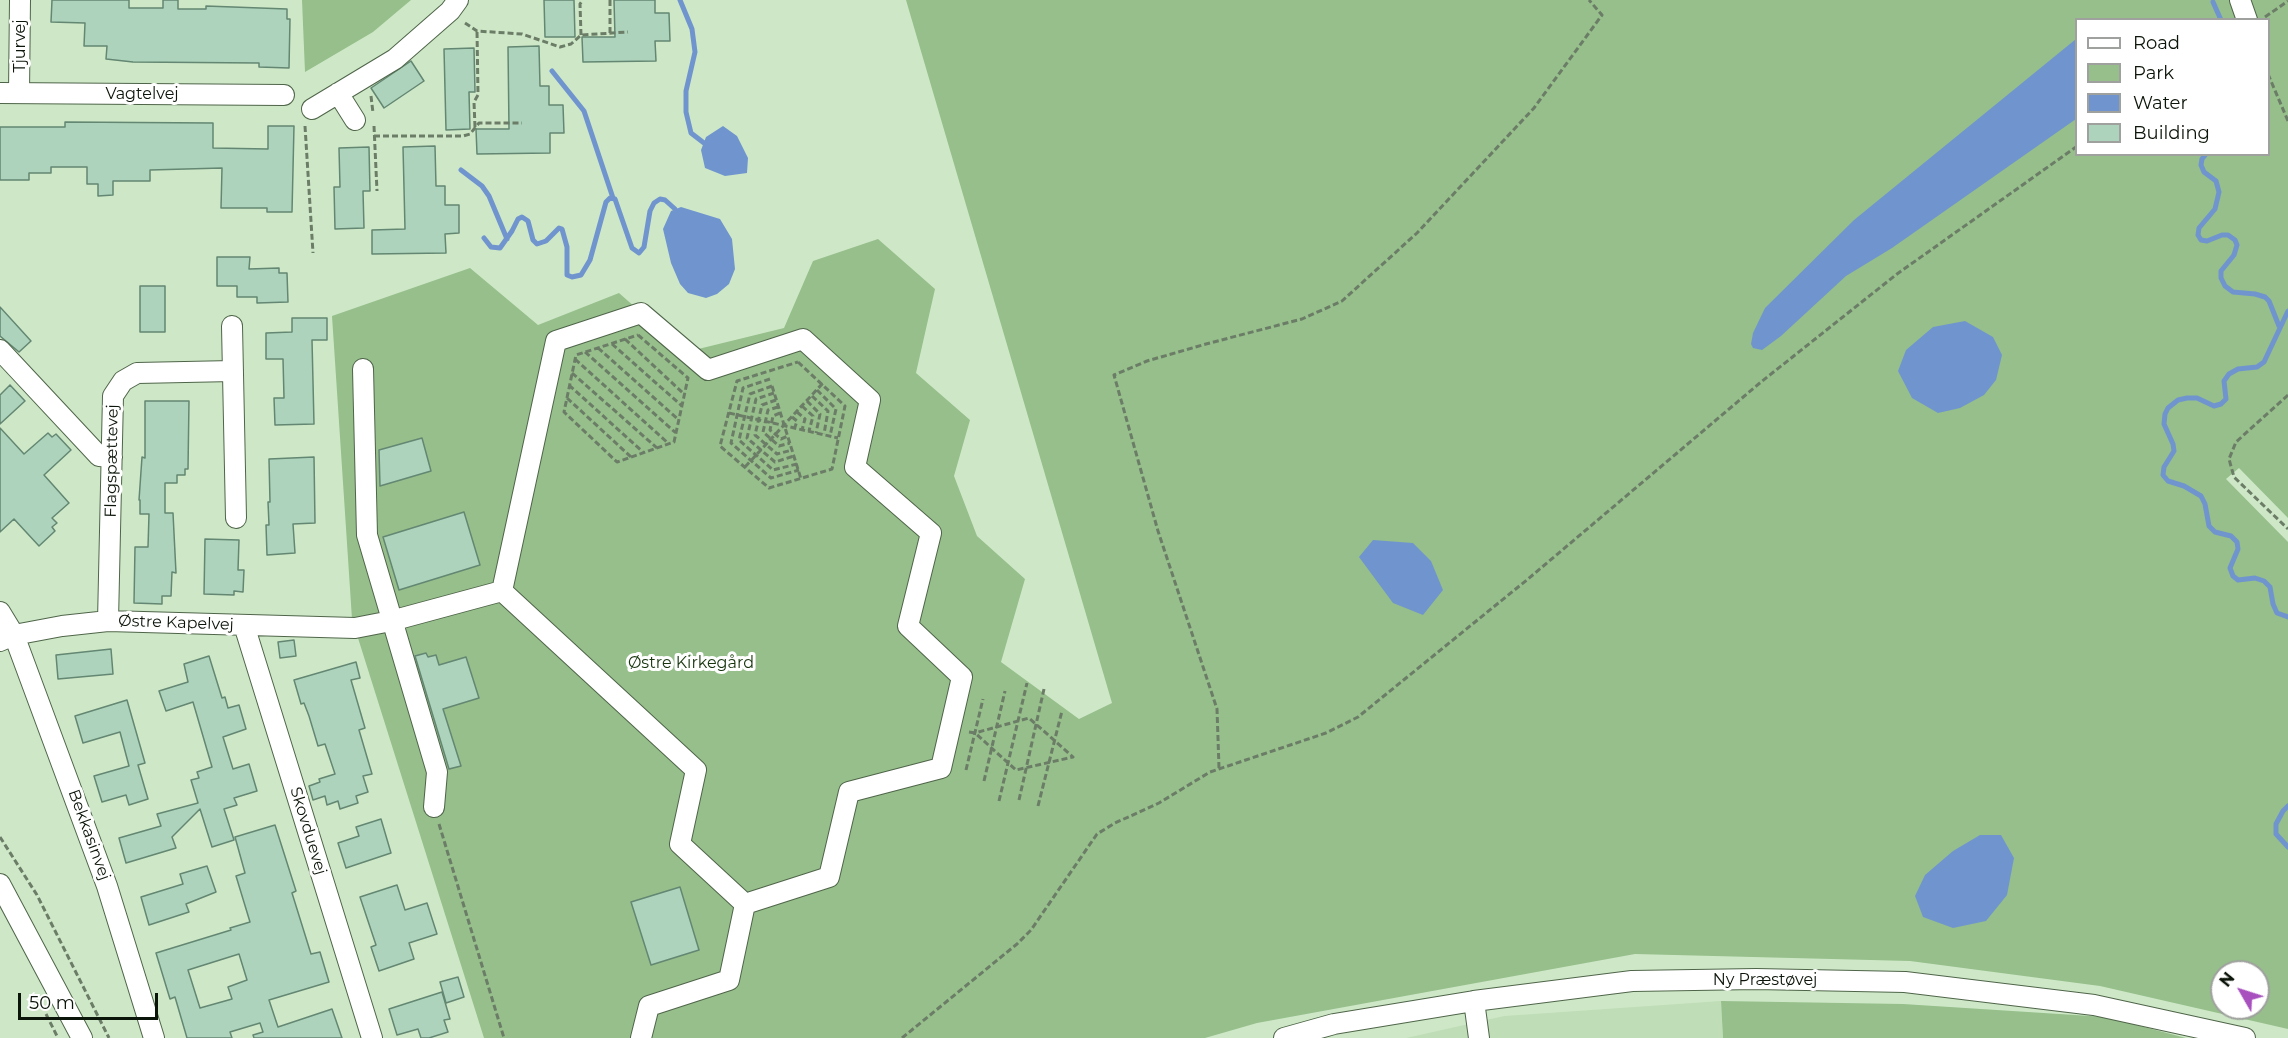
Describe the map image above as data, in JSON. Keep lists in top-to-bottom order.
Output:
{
  "streets": {
    "street": [
      "Tjurvej",
      "Vagtelvej",
      "Flagspættevej",
      "Østre Kapelvej",
      "Skovduevej",
      "Bekkasinvej",
      "Ny Præstøvej"
    ]
  },
  "crossings": [
    ["Tjurvej", "Vagtelvej"],
    ["Flagspættevej", "Østre Kapelvej"],
    ["Østre Kapelvej", "Skovduevej"],
    ["Østre Kapelvej", "Bekkasinvej"]
  ],
  "parks": ["Østre Kirkegård"],
  "legend": [
    "Road",
    "Park",
    "Water",
    "Building"
  ],
  "scale_bar": "50 m",
  "north": "top left"
}
